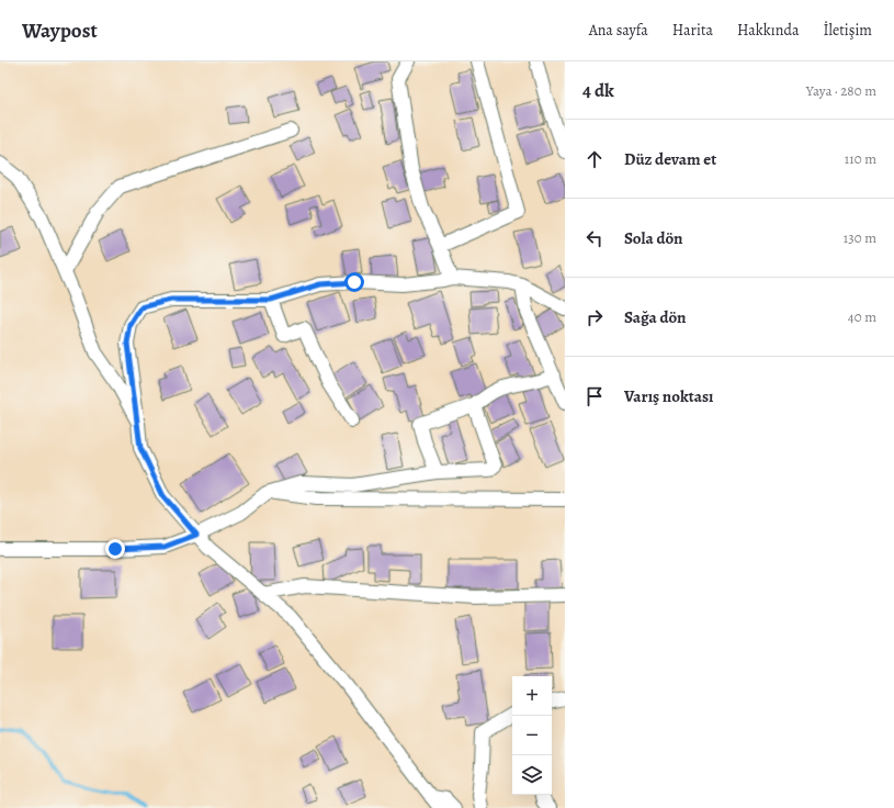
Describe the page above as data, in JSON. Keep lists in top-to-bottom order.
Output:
{
  "page": {
    "header": "Waypost",
    "nav": [
      "Ana sayfa",
      "Harita",
      "Hakkında",
      "İletişim"
    ],
    "heading": ["4 dk", "Yaya · 280 m"],
    "list": [
      ["Düz devam et", "110 m"],
      ["Sola dön", "130 m"],
      ["Sağa dön", "40 m"],
      "Varış noktası"
    ],
    "map_buttons": ["+", "−"]
  }
}
